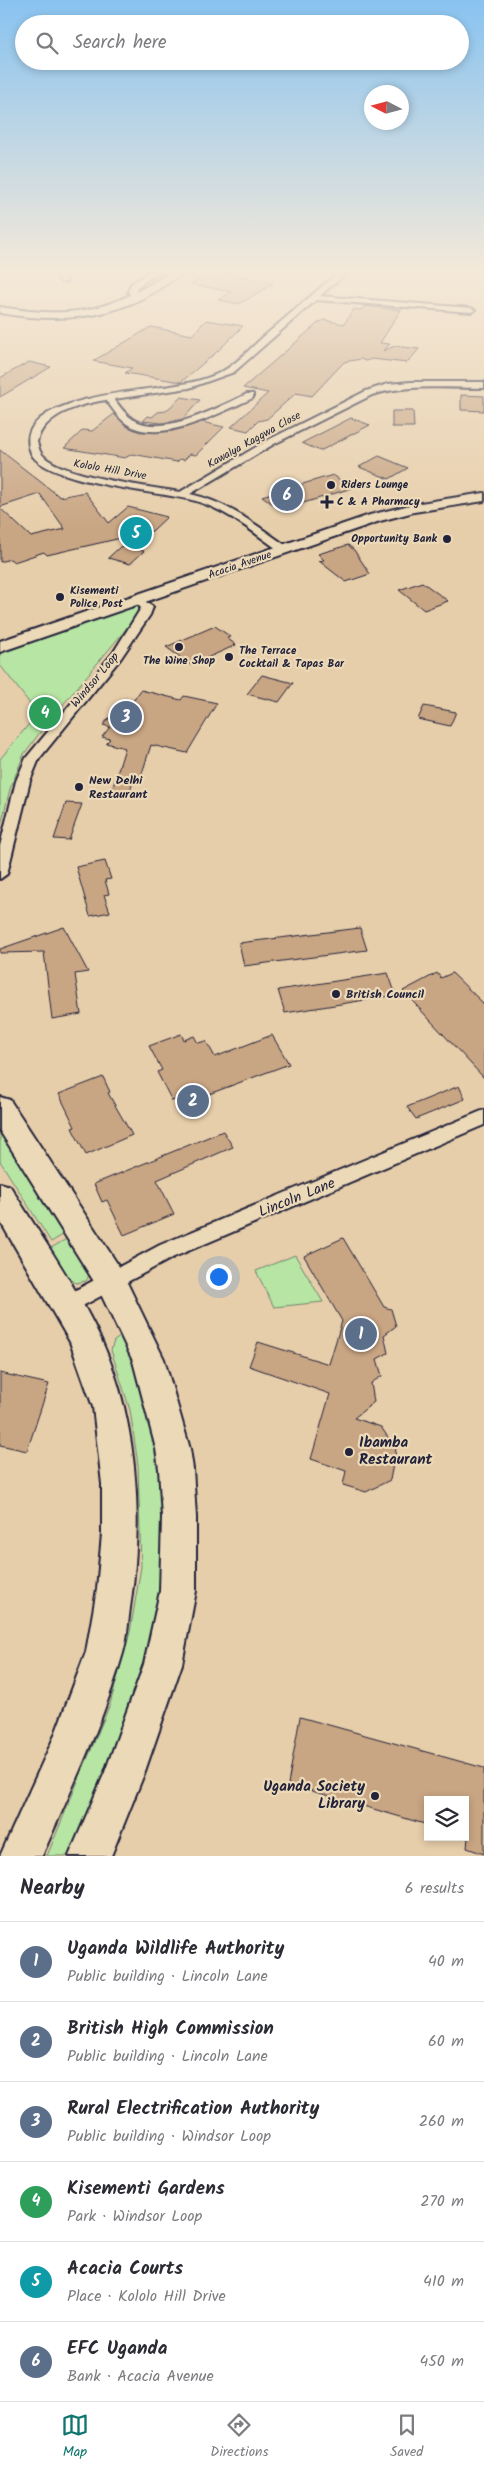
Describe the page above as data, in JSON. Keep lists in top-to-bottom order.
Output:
{
  "streets": {
    "main road": ["Acacia Avenue"],
    "street": [
      "Kawalya Kaggwa Close",
      "Kololo Hill Drive",
      "Windsor Loop",
      "Lincoln Lane"
    ]
  },
  "crossings": [
    ["Kawalya Kaggwa Close", "Kololo Hill Drive"],
    ["Kololo Hill Drive", "Acacia Avenue"],
    ["Acacia Avenue", "Windsor Loop"]
  ],
  "places": {
    "other": [
      "Riders Lounge",
      "Opportunity Bank",
      "Kisementi Police Post",
      "The Wine Shop",
      "The Terrace Cocktail & Tapas Bar",
      "New Delhi Restaurant",
      "British Council",
      "Ibamba Restaurant",
      "Uganda Society Library"
    ],
    "health": ["C & A Pharmacy"]
  },
  "north": "left",
  "page": {
    "search": "Search here",
    "pins": [
      "6",
      "5",
      "4",
      "3",
      "2",
      "1"
    ],
    "heading": ["Nearby", "6 results"],
    "list": [
      {
        "mark": "1",
        "name": "Uganda Wildlife Authority",
        "note": "Public building · Lincoln Lane",
        "value": "40 m"
      },
      {
        "mark": "2",
        "name": "British High Commission",
        "note": "Public building · Lincoln Lane",
        "value": "60 m"
      },
      {
        "mark": "3",
        "name": "Rural Electrification Authority",
        "note": "Public building · Windsor Loop",
        "value": "260 m"
      },
      {
        "mark": "4",
        "name": "Kisementi Gardens",
        "note": "Park · Windsor Loop",
        "value": "270 m"
      },
      {
        "mark": "5",
        "name": "Acacia Courts",
        "note": "Place · Kololo Hill Drive",
        "value": "410 m"
      },
      {
        "mark": "6",
        "name": "EFC Uganda",
        "note": "Bank · Acacia Avenue",
        "value": "450 m"
      }
    ],
    "nav": ["Map", "Directions", "Saved"]
  }
}
